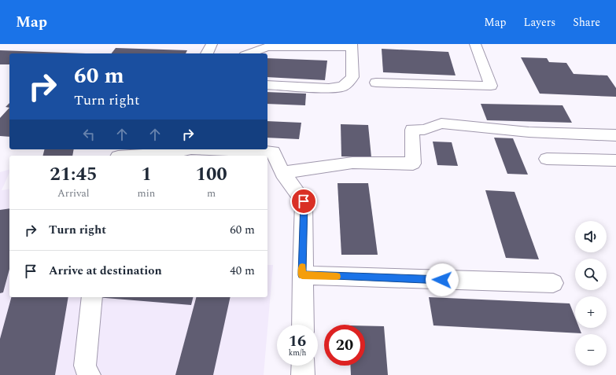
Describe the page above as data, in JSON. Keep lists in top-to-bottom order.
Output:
{
  "page": {
    "header": "Map",
    "nav": ["Map", "Layers", "Share"],
    "turn": ["60 m", "Turn right"],
    "eta": [
      "21:45",
      "Arrival",
      "1",
      "min",
      "100",
      "m"
    ],
    "list": [
      {
        "name": "Turn right",
        "value": "60 m"
      },
      {
        "name": "Arrive at destination",
        "value": "40 m"
      }
    ],
    "map_buttons": ["+", "−"],
    "speed": "16 km/h",
    "limit": "20"
  }
}
